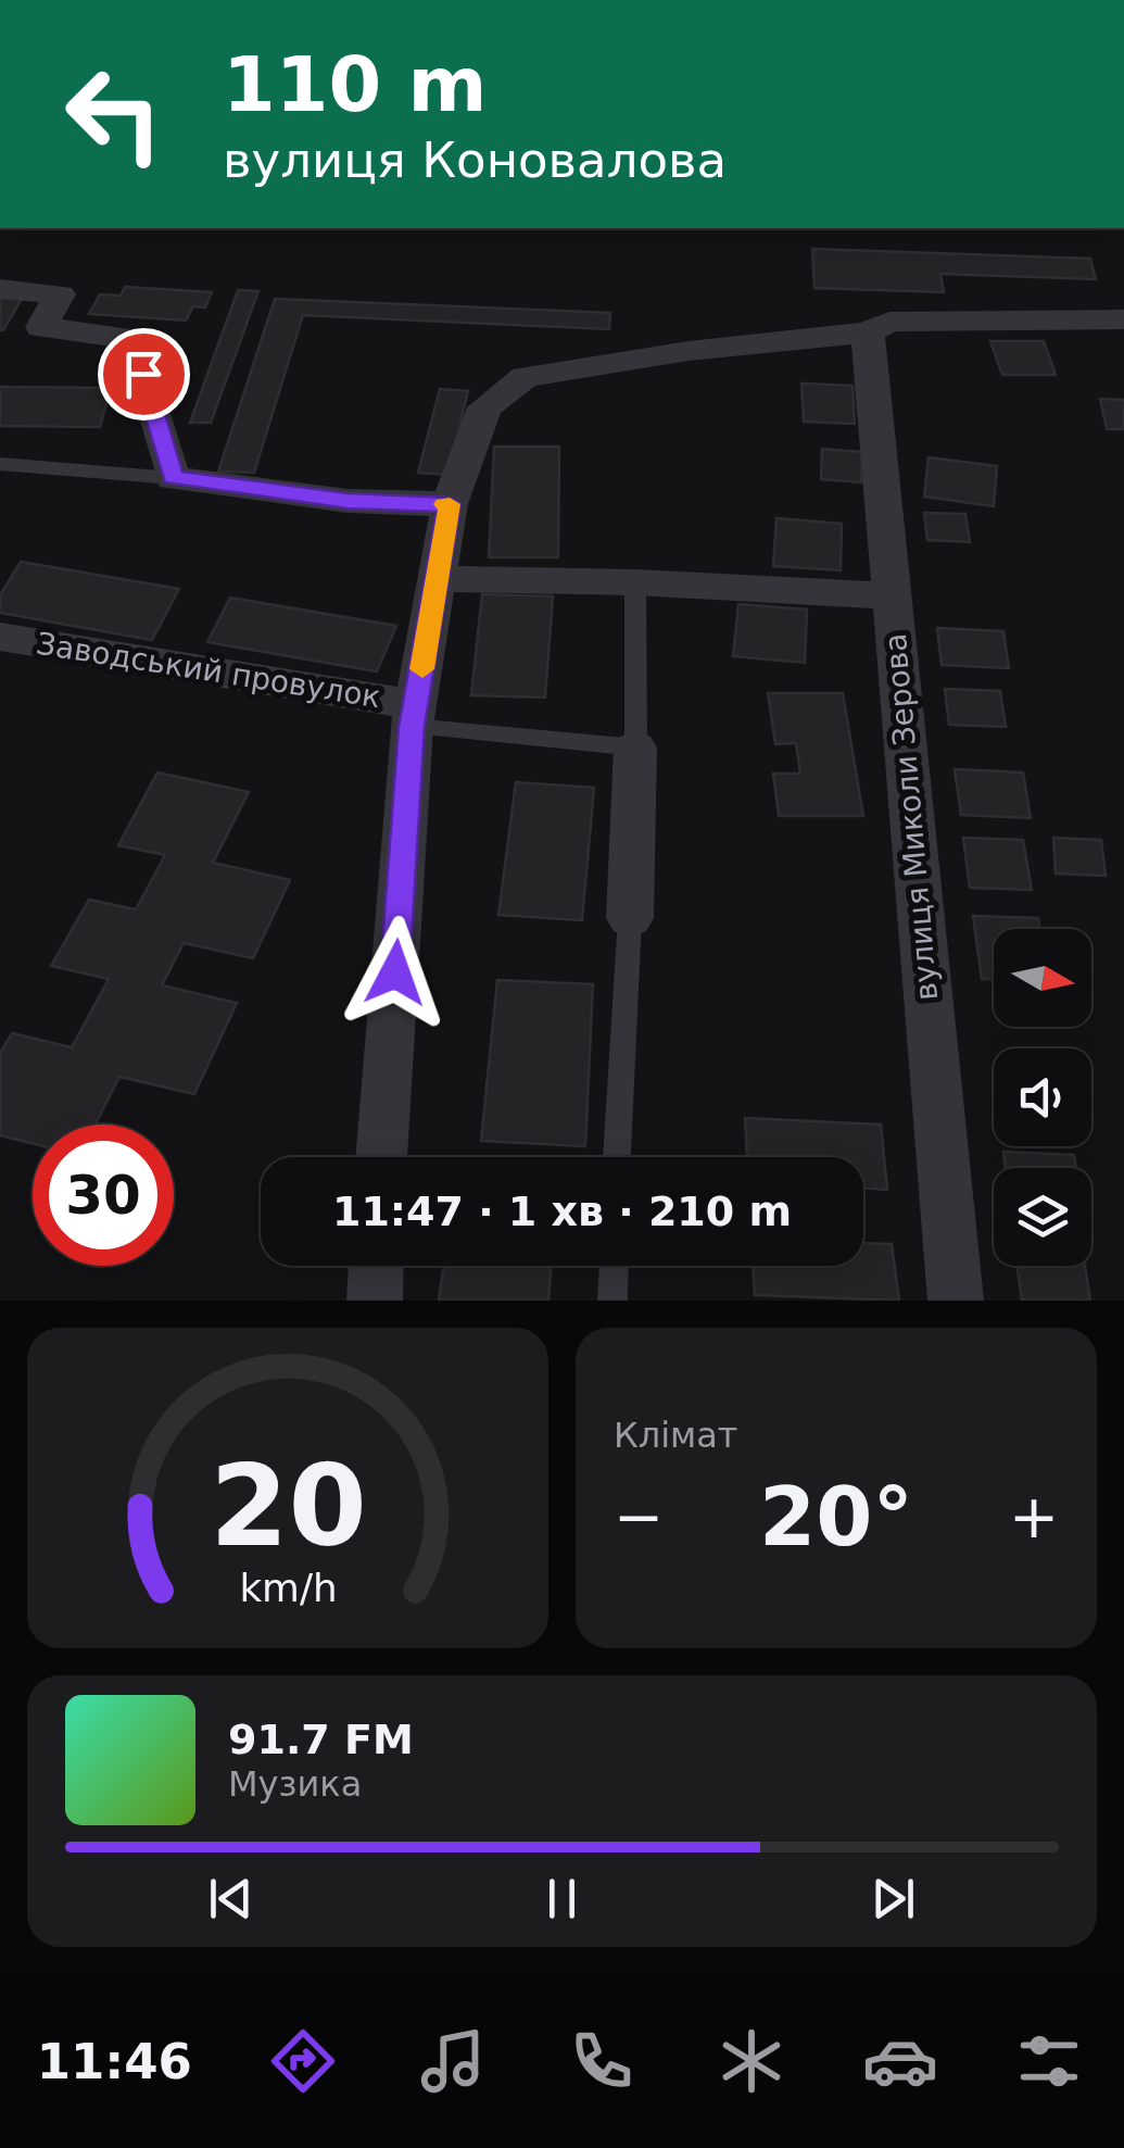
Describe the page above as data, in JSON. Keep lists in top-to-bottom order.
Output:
{
  "streets": {
    "street": ["Заводський провулок", "вулиця Миколи Зерова"]
  },
  "north": "right",
  "page": {
    "turn": ["110 m", "вулиця Коновалова"],
    "limit": "30",
    "trip": "11:47 · 1 хв · 210 m",
    "tile": "Клімат",
    "heat": ["−", "20°", "+"],
    "song": ["91.7 FM", "Музика"],
    "tabs": "11:46",
    "gauge": ["20", "km/h"]
  }
}
